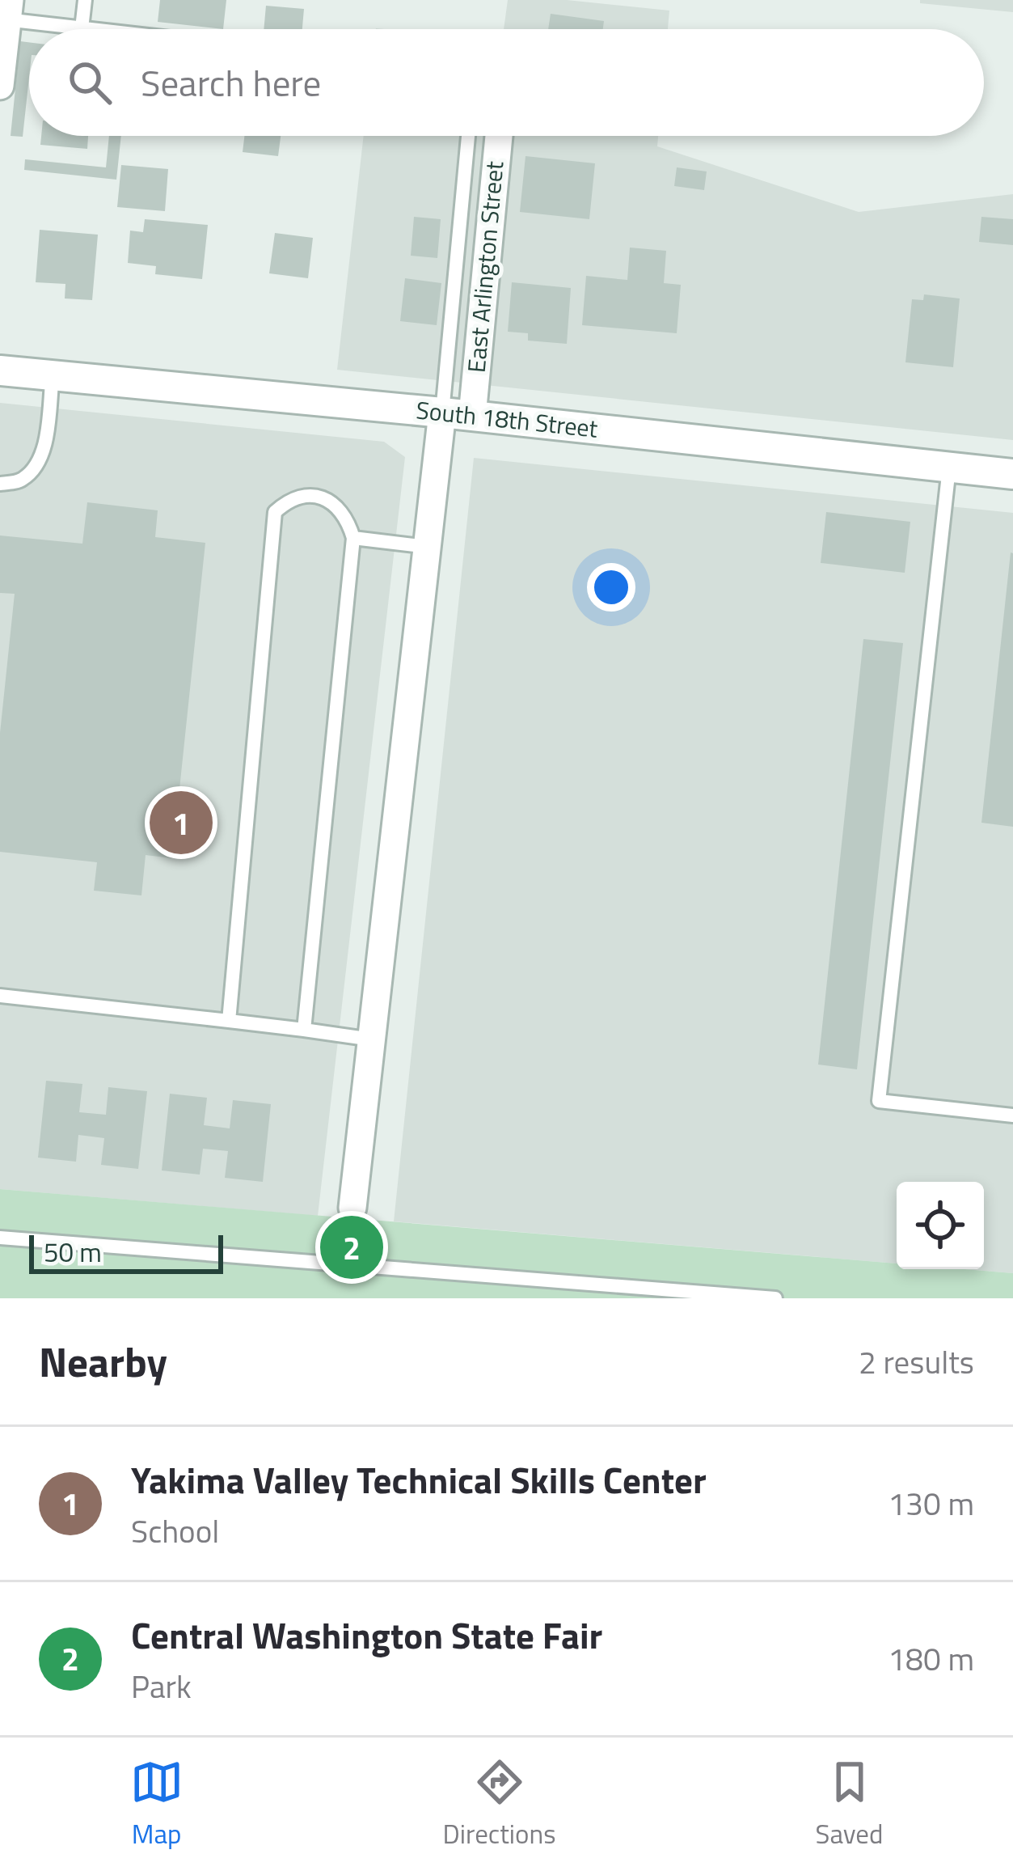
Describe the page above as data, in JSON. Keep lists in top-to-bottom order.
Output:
{
  "streets": {
    "street": ["East Arlington Street", "South 18th Street"]
  },
  "crossings": [
    ["East Arlington Street", "South 18th Street"]
  ],
  "scale_bar": "50 m",
  "page": {
    "search": "Search here",
    "pins": ["1", "2"],
    "scale": "50 m",
    "heading": ["Nearby", "2 results"],
    "list": [
      {
        "mark": "1",
        "name": "Yakima Valley Technical Skills Center",
        "note": "School",
        "value": "130 m"
      },
      {
        "mark": "2",
        "name": "Central Washington State Fair",
        "note": "Park",
        "value": "180 m"
      }
    ],
    "nav": ["Map", "Directions", "Saved"]
  }
}
